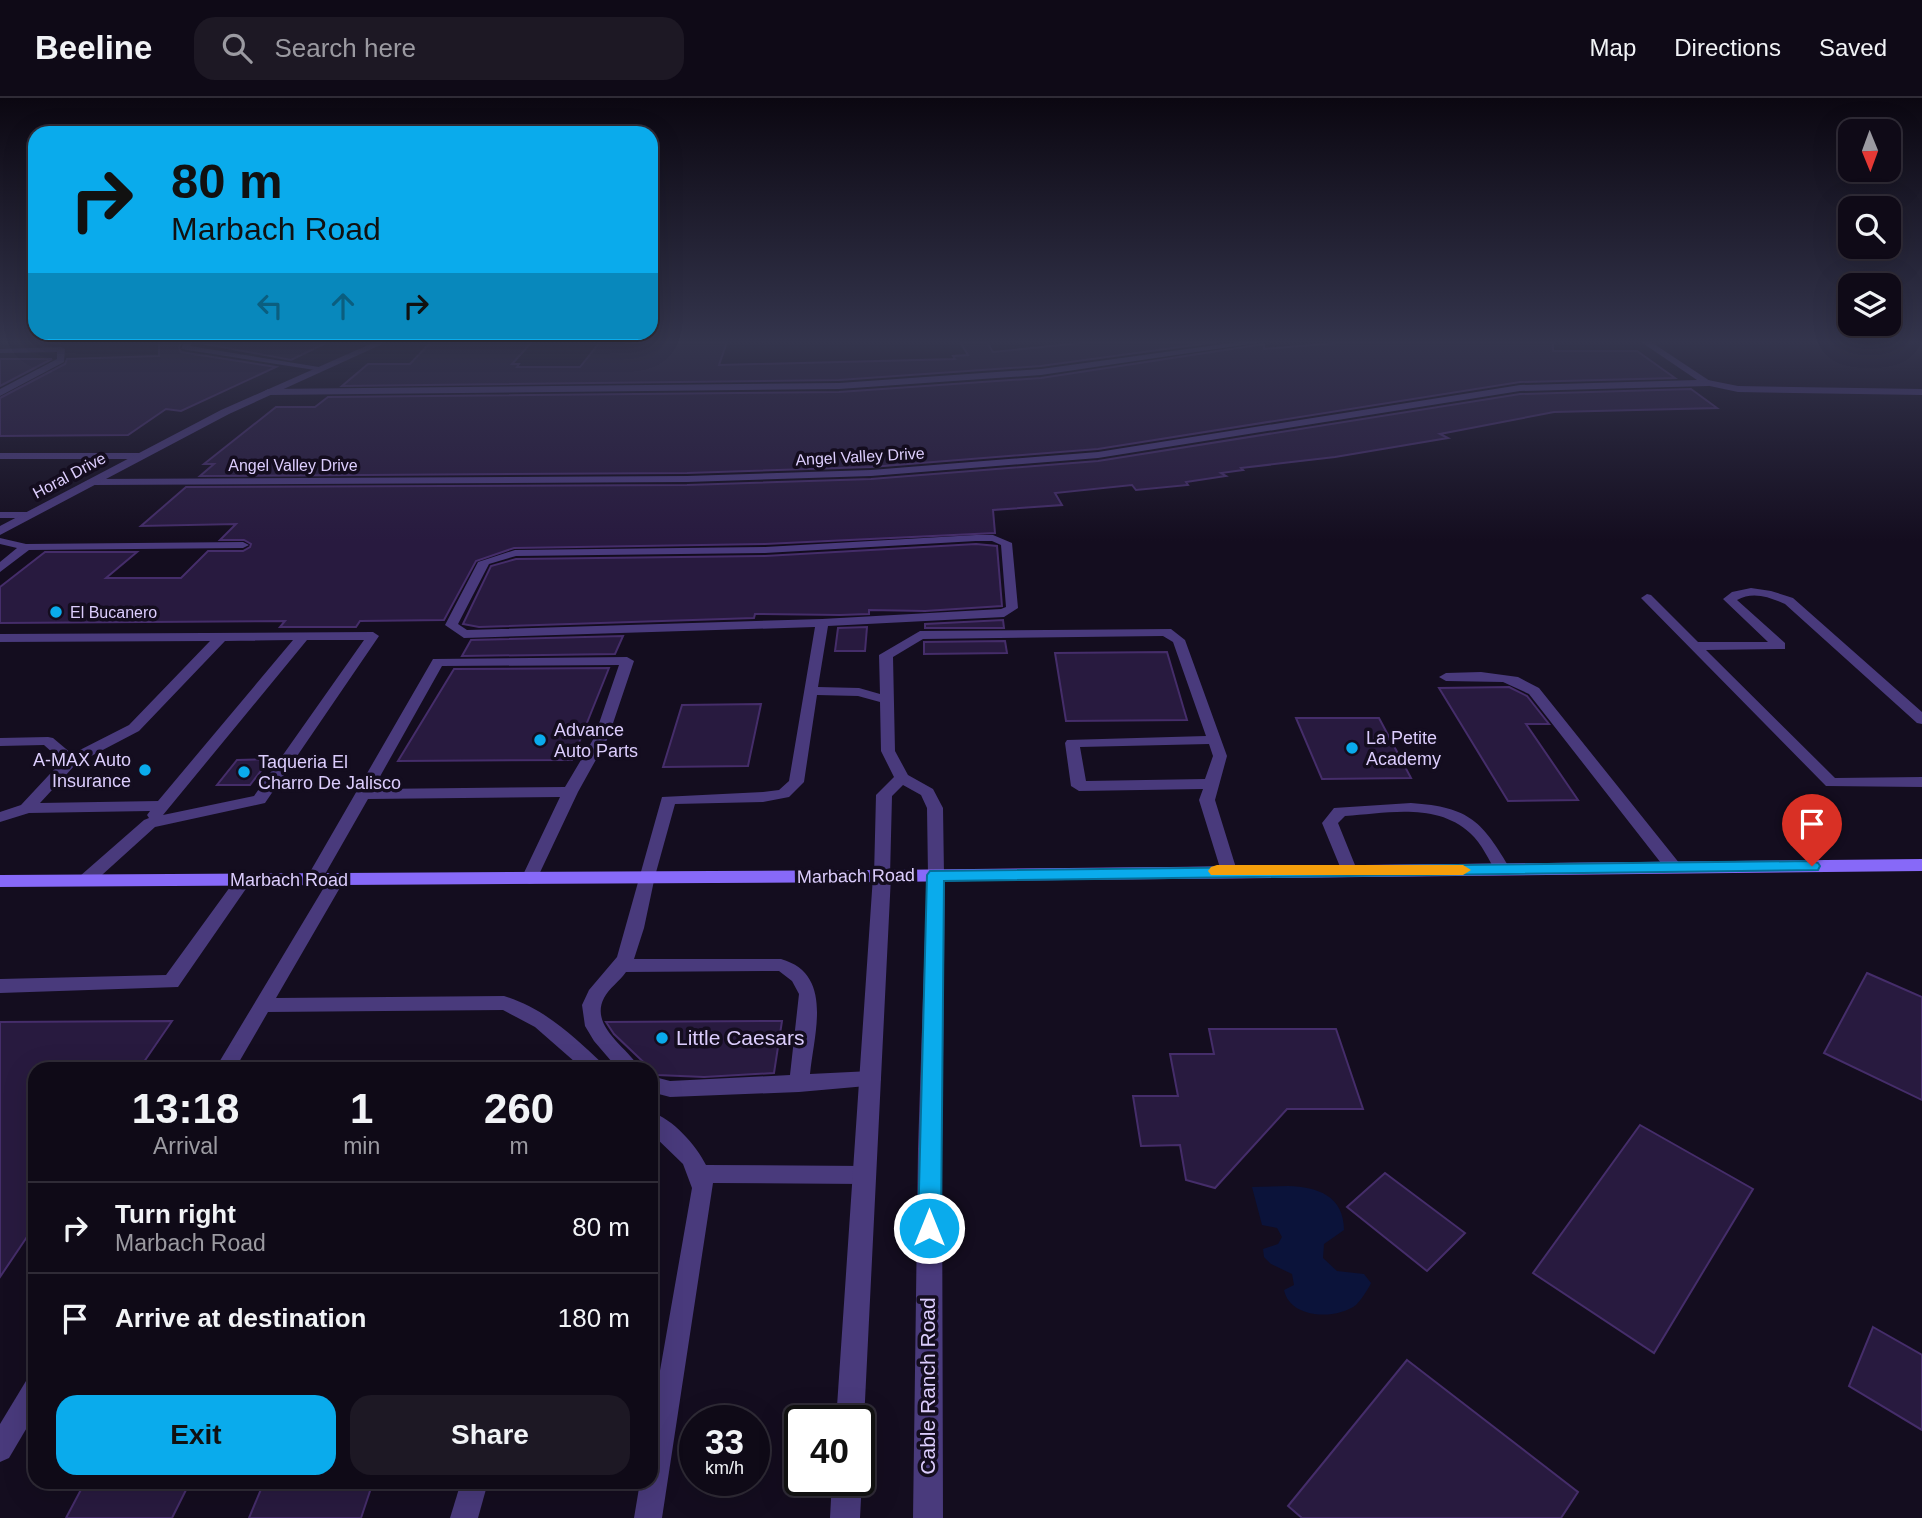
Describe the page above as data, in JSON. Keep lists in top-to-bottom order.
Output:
{
  "streets": {
    "main road": ["Marbach Road"],
    "street": ["Angel Valley Drive", "Horal Drive", "Cable Ranch Road"]
  },
  "crossings": [
    ["Angel Valley Drive", "Horal Drive"],
    ["Marbach Road", "Cable Ranch Road"]
  ],
  "places": [
    "El Bucanero",
    "Advance Auto Parts",
    "La Petite Academy",
    "A-MAX Auto Insurance",
    "Taqueria El Charro De Jalisco",
    "Little Caesars"
  ],
  "north": "bottom",
  "page": {
    "header": "Beeline",
    "search": "Search here",
    "nav": ["Map", "Directions", "Saved"],
    "turn": ["80 m", "Marbach Road"],
    "eta": [
      "13:18",
      "Arrival",
      "1",
      "min",
      "260",
      "m"
    ],
    "list": [
      {
        "name": "Turn right",
        "note": "Marbach Road",
        "value": "80 m"
      },
      {
        "name": "Arrive at destination",
        "value": "180 m"
      }
    ],
    "buttons": ["Exit", "Share"],
    "speed": "33 km/h",
    "limit": "40"
  }
}
